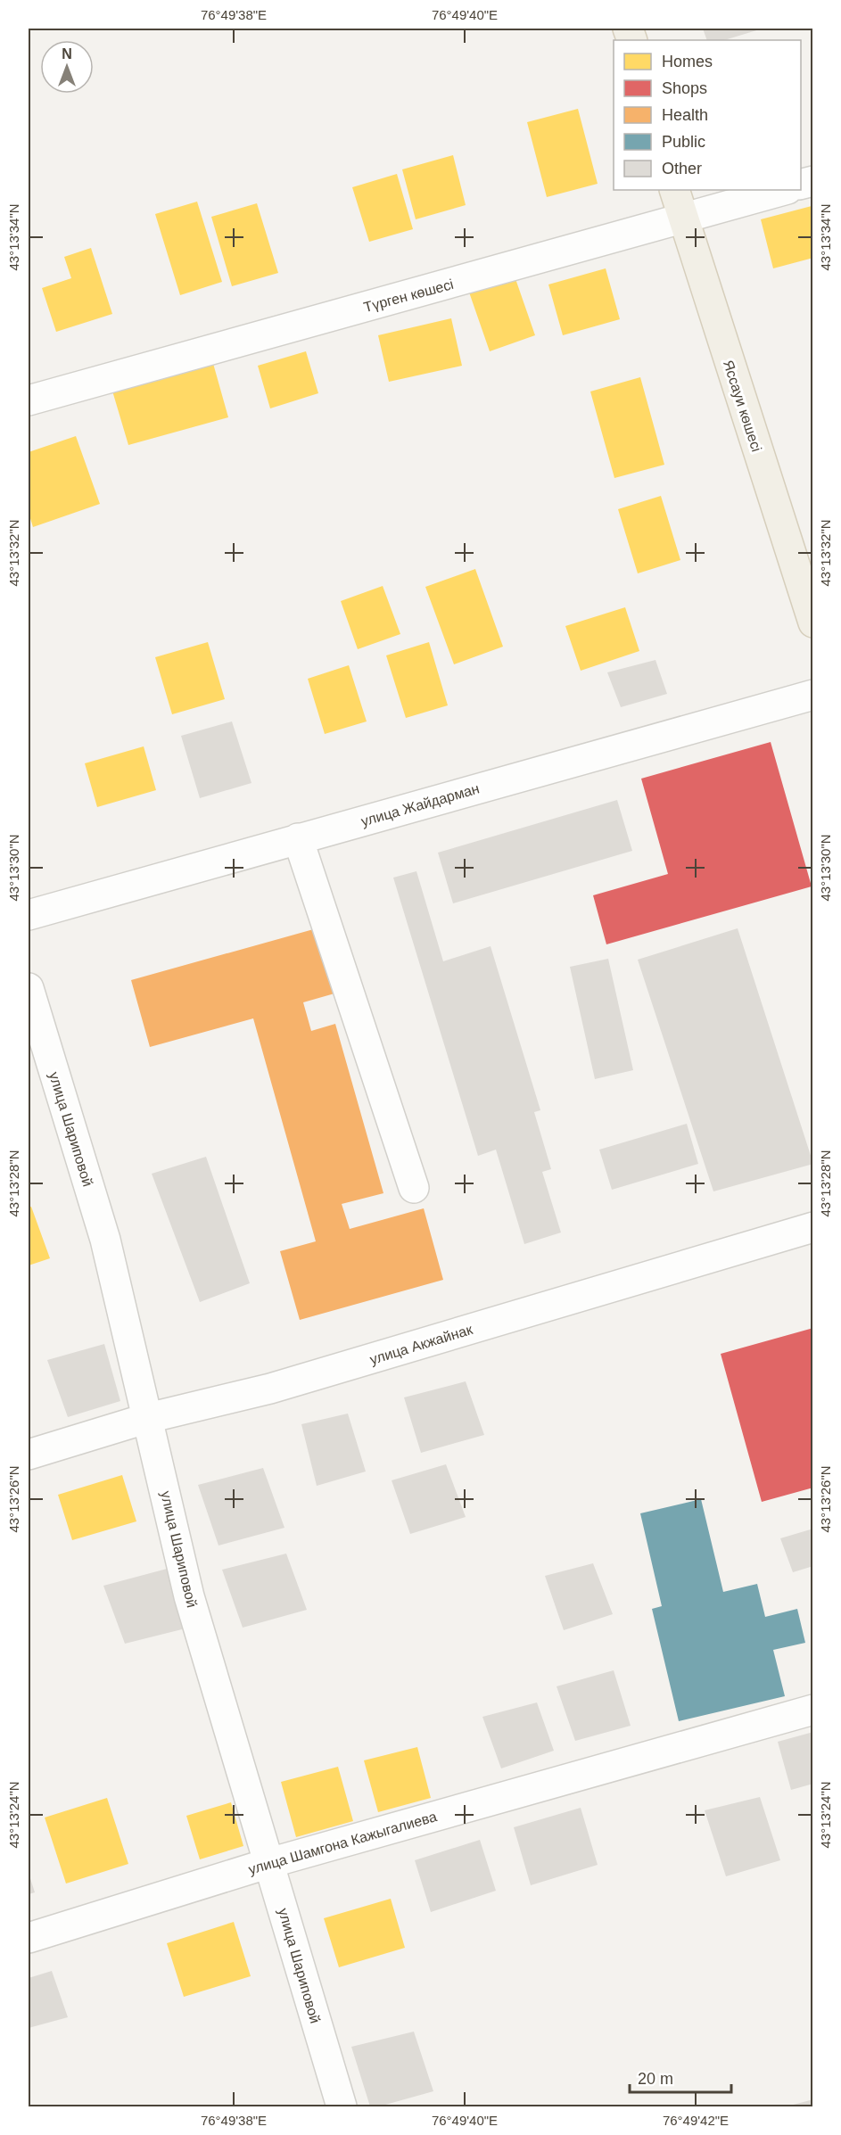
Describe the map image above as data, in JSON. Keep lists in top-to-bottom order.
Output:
{
  "streets": {
    "main road": ["Яссауи көшесі"],
    "street": [
      "Түрген көшесі",
      "улица Жайдарман",
      "улица Шариповой",
      "улица Акжайнак",
      "улица Шамгона Кажыгалиева"
    ]
  },
  "crossings": [
    ["Түрген көшесі", "Яссауи көшесі"],
    ["улица Шариповой", "улица Акжайнак"],
    ["улица Шариповой", "улица Шамгона Кажыгалиева"]
  ],
  "legend": [
    "Homes",
    "Shops",
    "Health",
    "Public",
    "Other"
  ],
  "scale_bar": "20 m",
  "north": "top",
  "coordinates": [
    "76°49'38\"E",
    "76°49'40\"E",
    "43°13'34\"N",
    "43°13'32\"N",
    "43°13'30\"N",
    "43°13'28\"N",
    "43°13'26\"N",
    "43°13'24\"N",
    "76°49'42\"E"
  ]
}
